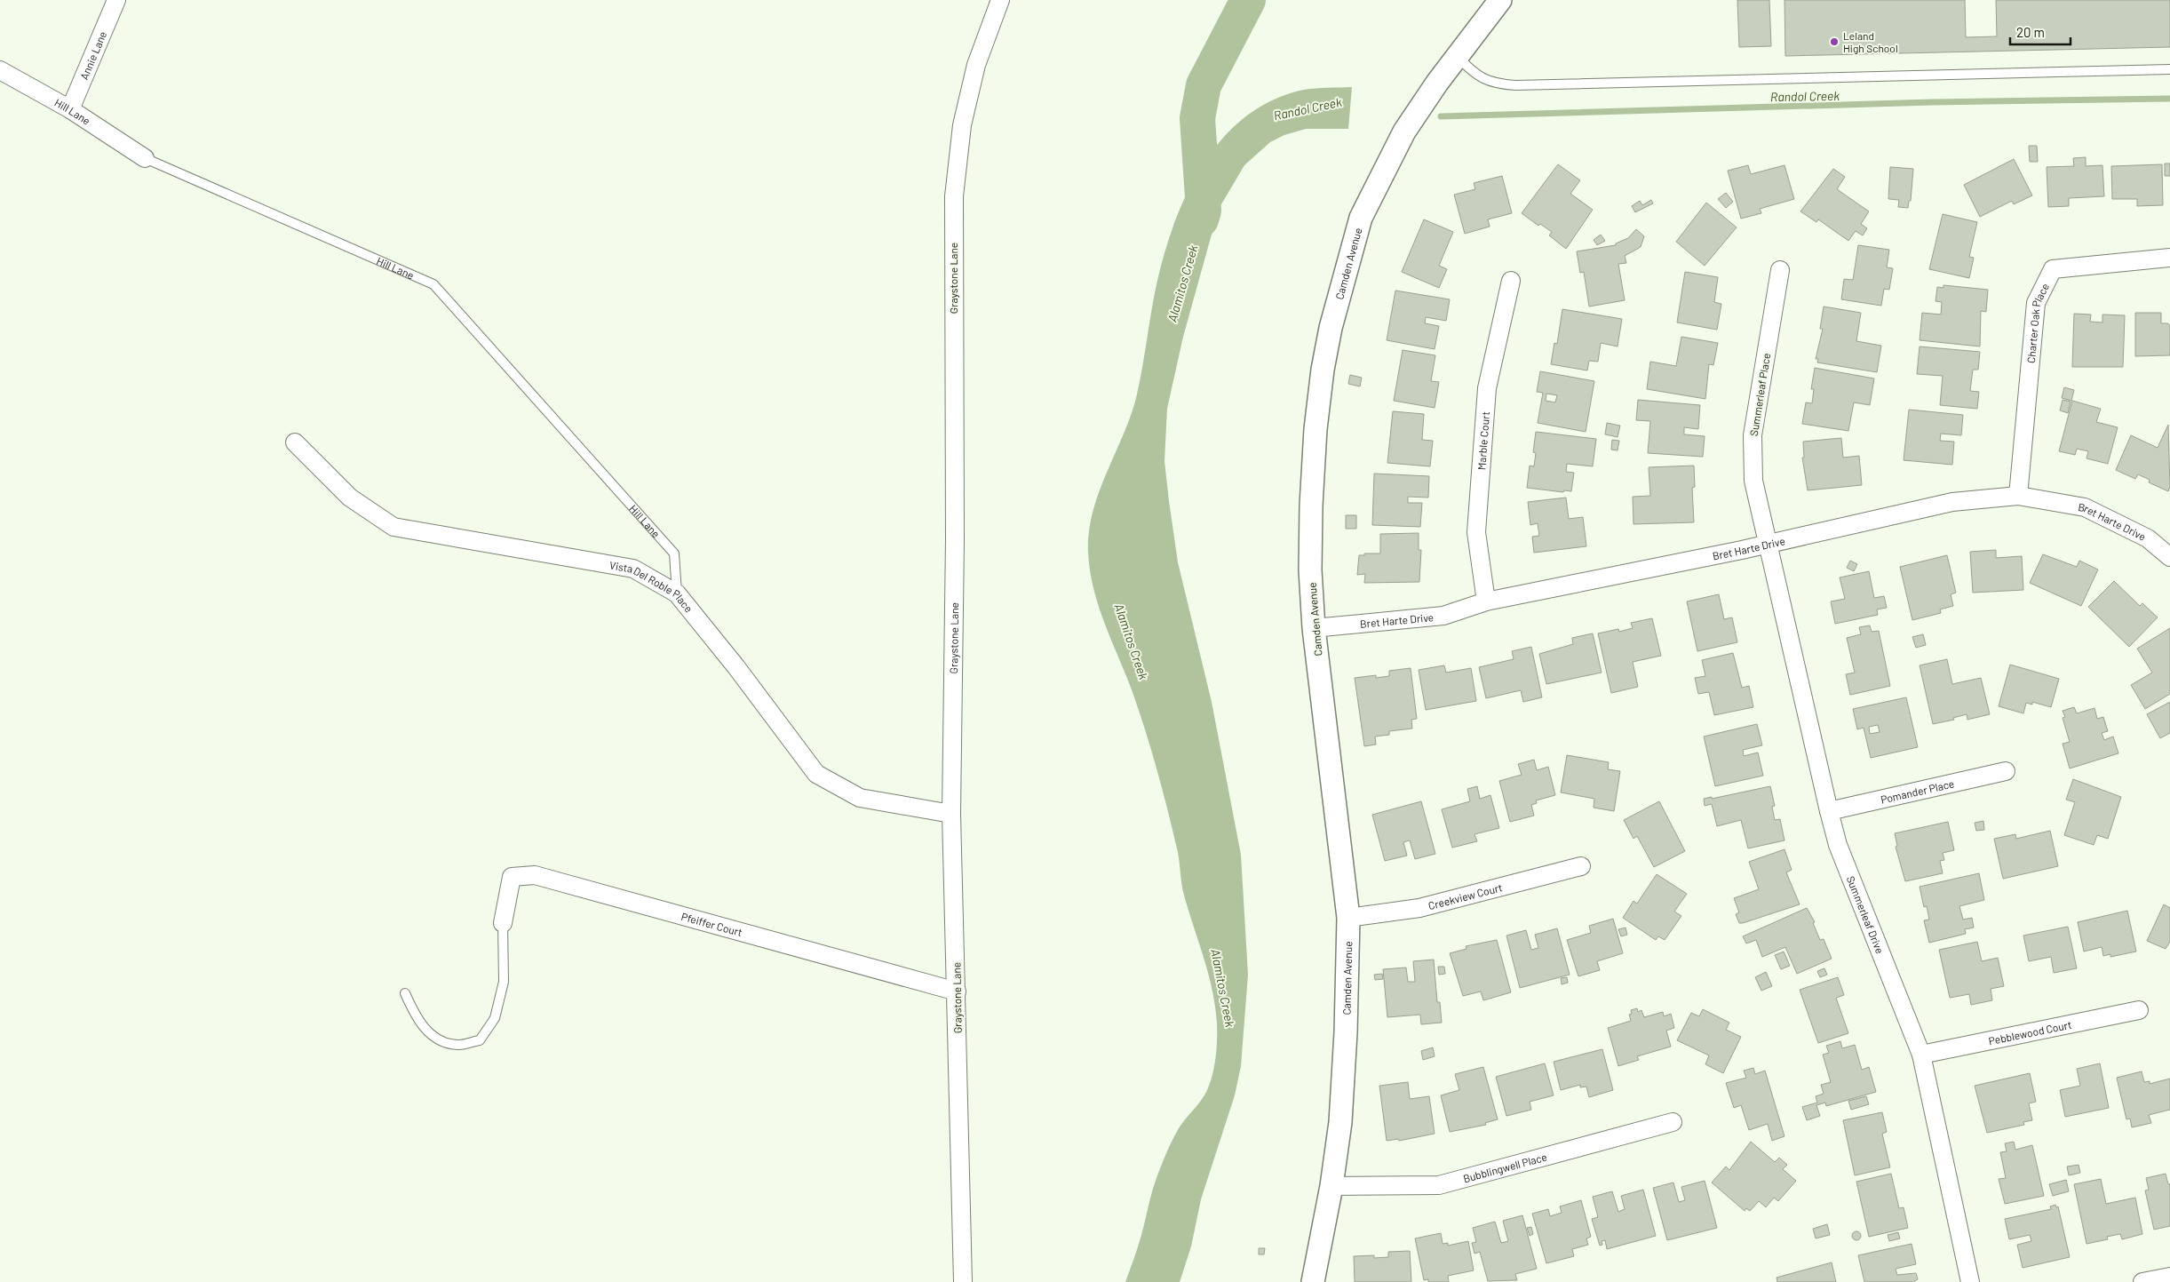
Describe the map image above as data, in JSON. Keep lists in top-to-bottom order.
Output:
{
  "streets": {
    "street": [
      "Annie Lane",
      "Hill Lane",
      "Camden Avenue",
      "Graystone Lane",
      "Charter Oak Place",
      "Summerleaf Place",
      "Marble Court",
      "Bret Harte Drive",
      "Vista Del Roble Place",
      "Pomander Place",
      "Creekview Court",
      "Summerleaf Drive",
      "Pfeiffer Court",
      "Pebblewood Court",
      "Bubblingwell Place"
    ]
  },
  "crossings": [
    ["Annie Lane", "Hill Lane"],
    ["Hill Lane", "Vista Del Roble Place"],
    ["Camden Avenue", "Bret Harte Drive"],
    ["Camden Avenue", "Creekview Court"],
    ["Camden Avenue", "Bubblingwell Place"],
    ["Graystone Lane", "Vista Del Roble Place"],
    ["Graystone Lane", "Pfeiffer Court"],
    ["Charter Oak Place", "Bret Harte Drive"],
    ["Summerleaf Place", "Bret Harte Drive"],
    ["Summerleaf Place", "Summerleaf Drive"],
    ["Marble Court", "Bret Harte Drive"],
    ["Bret Harte Drive", "Summerleaf Drive"],
    ["Pomander Place", "Summerleaf Drive"],
    ["Summerleaf Drive", "Pebblewood Court"]
  ],
  "water": ["Randol Creek", "Alamitos Creek"],
  "places": ["Leland High School"],
  "scale_bar": "20 m"
}
